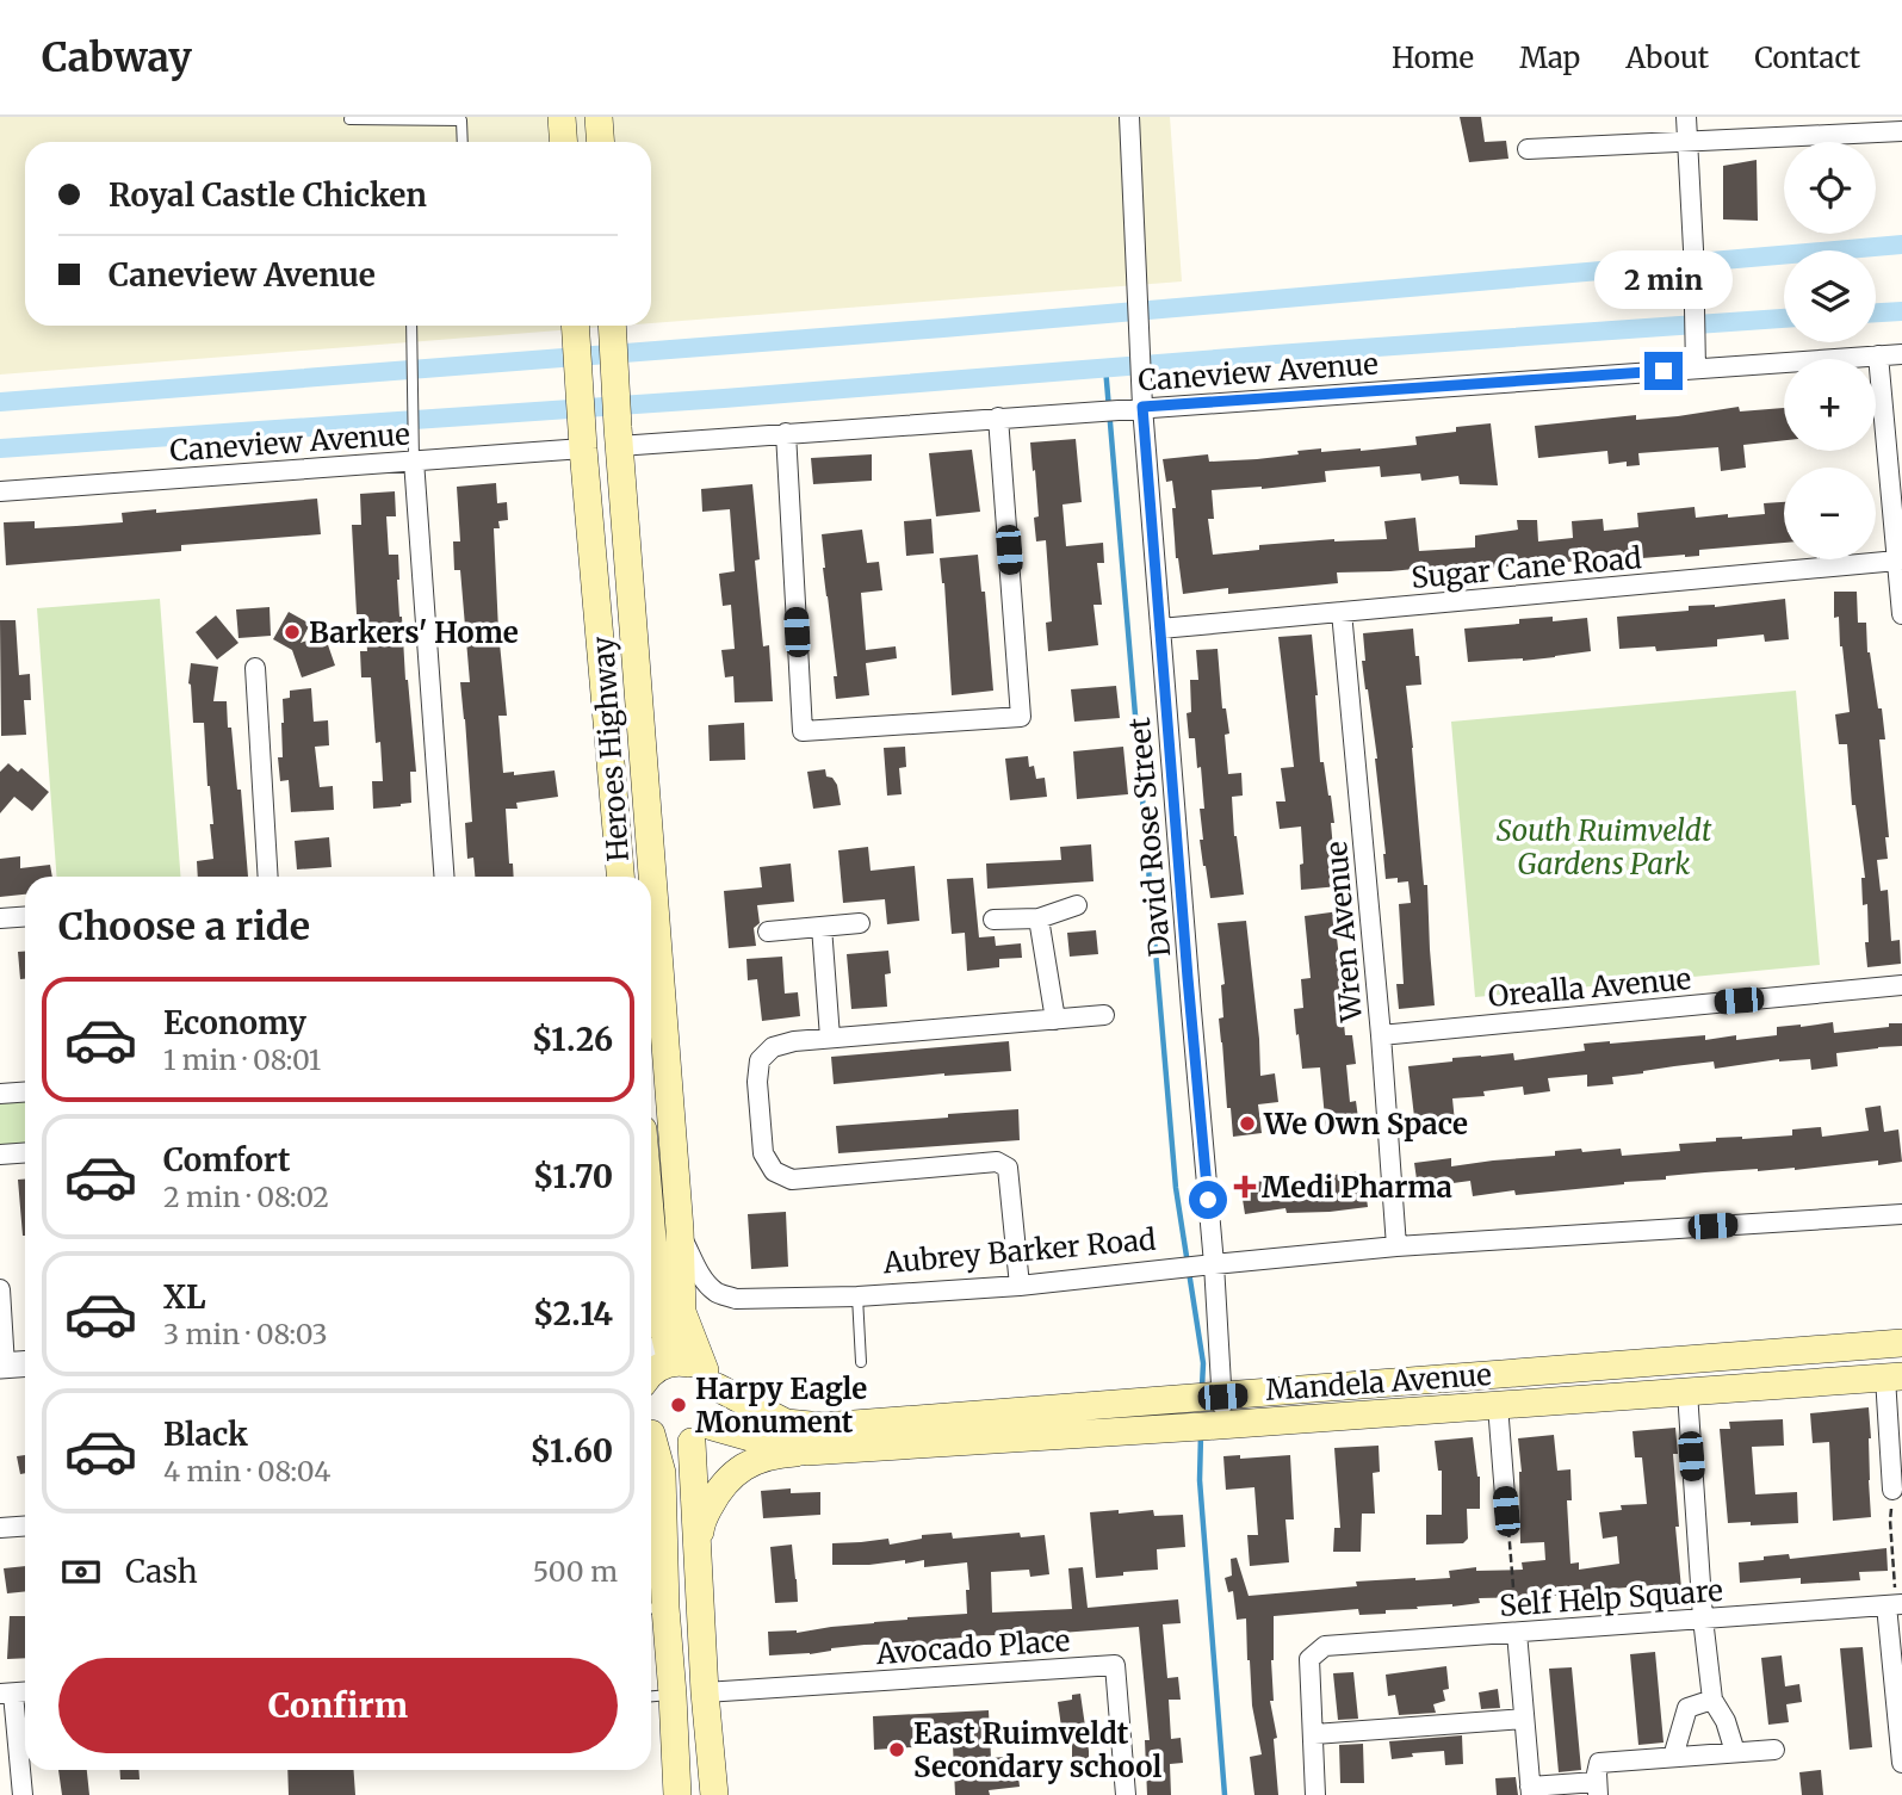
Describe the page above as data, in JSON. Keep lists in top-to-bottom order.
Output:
{
  "streets": {
    "main road": ["Heroes Highway", "Mandela Avenue"],
    "street": [
      "Caneview Avenue",
      "Sugar Cane Road",
      "David Rose Street",
      "Wren Avenue",
      "Orealla Avenue",
      "Aubrey Barker Road",
      "Self Help Square",
      "Avocado Place"
    ]
  },
  "crossings": [
    ["Caneview Avenue", "Heroes Highway"],
    ["Caneview Avenue", "David Rose Street"],
    ["Sugar Cane Road", "David Rose Street"],
    ["Sugar Cane Road", "Wren Avenue"],
    ["Heroes Highway", "Aubrey Barker Road"],
    ["David Rose Street", "Aubrey Barker Road"],
    ["David Rose Street", "Mandela Avenue"],
    ["Wren Avenue", "Orealla Avenue"],
    ["Wren Avenue", "Aubrey Barker Road"]
  ],
  "parks": ["South Ruimveldt Gardens Park"],
  "places": {
    "other": [
      "Barkers' Home",
      "We Own Space",
      "Harpy Eagle Monument",
      "East Ruimveldt Secondary school"
    ],
    "health": ["Medi Pharma"]
  },
  "page": {
    "header": "Cabway",
    "nav": [
      "Home",
      "Map",
      "About",
      "Contact"
    ],
    "map_buttons": ["+", "−"],
    "banner": ["Royal Castle Chicken", "Caneview Avenue"],
    "bubble": "2 min",
    "heading": "Choose a ride",
    "list": [
      {
        "name": "Economy",
        "note": "1 min · 08:01",
        "value": "$1.26"
      },
      {
        "name": "Comfort",
        "note": "2 min · 08:02",
        "value": "$1.70"
      },
      {
        "name": "XL",
        "note": "3 min · 08:03",
        "value": "$2.14"
      },
      {
        "name": "Black",
        "note": "4 min · 08:04",
        "value": "$1.60"
      }
    ],
    "pay": ["Cash", "500 m"],
    "buttons": "Confirm"
  }
}
